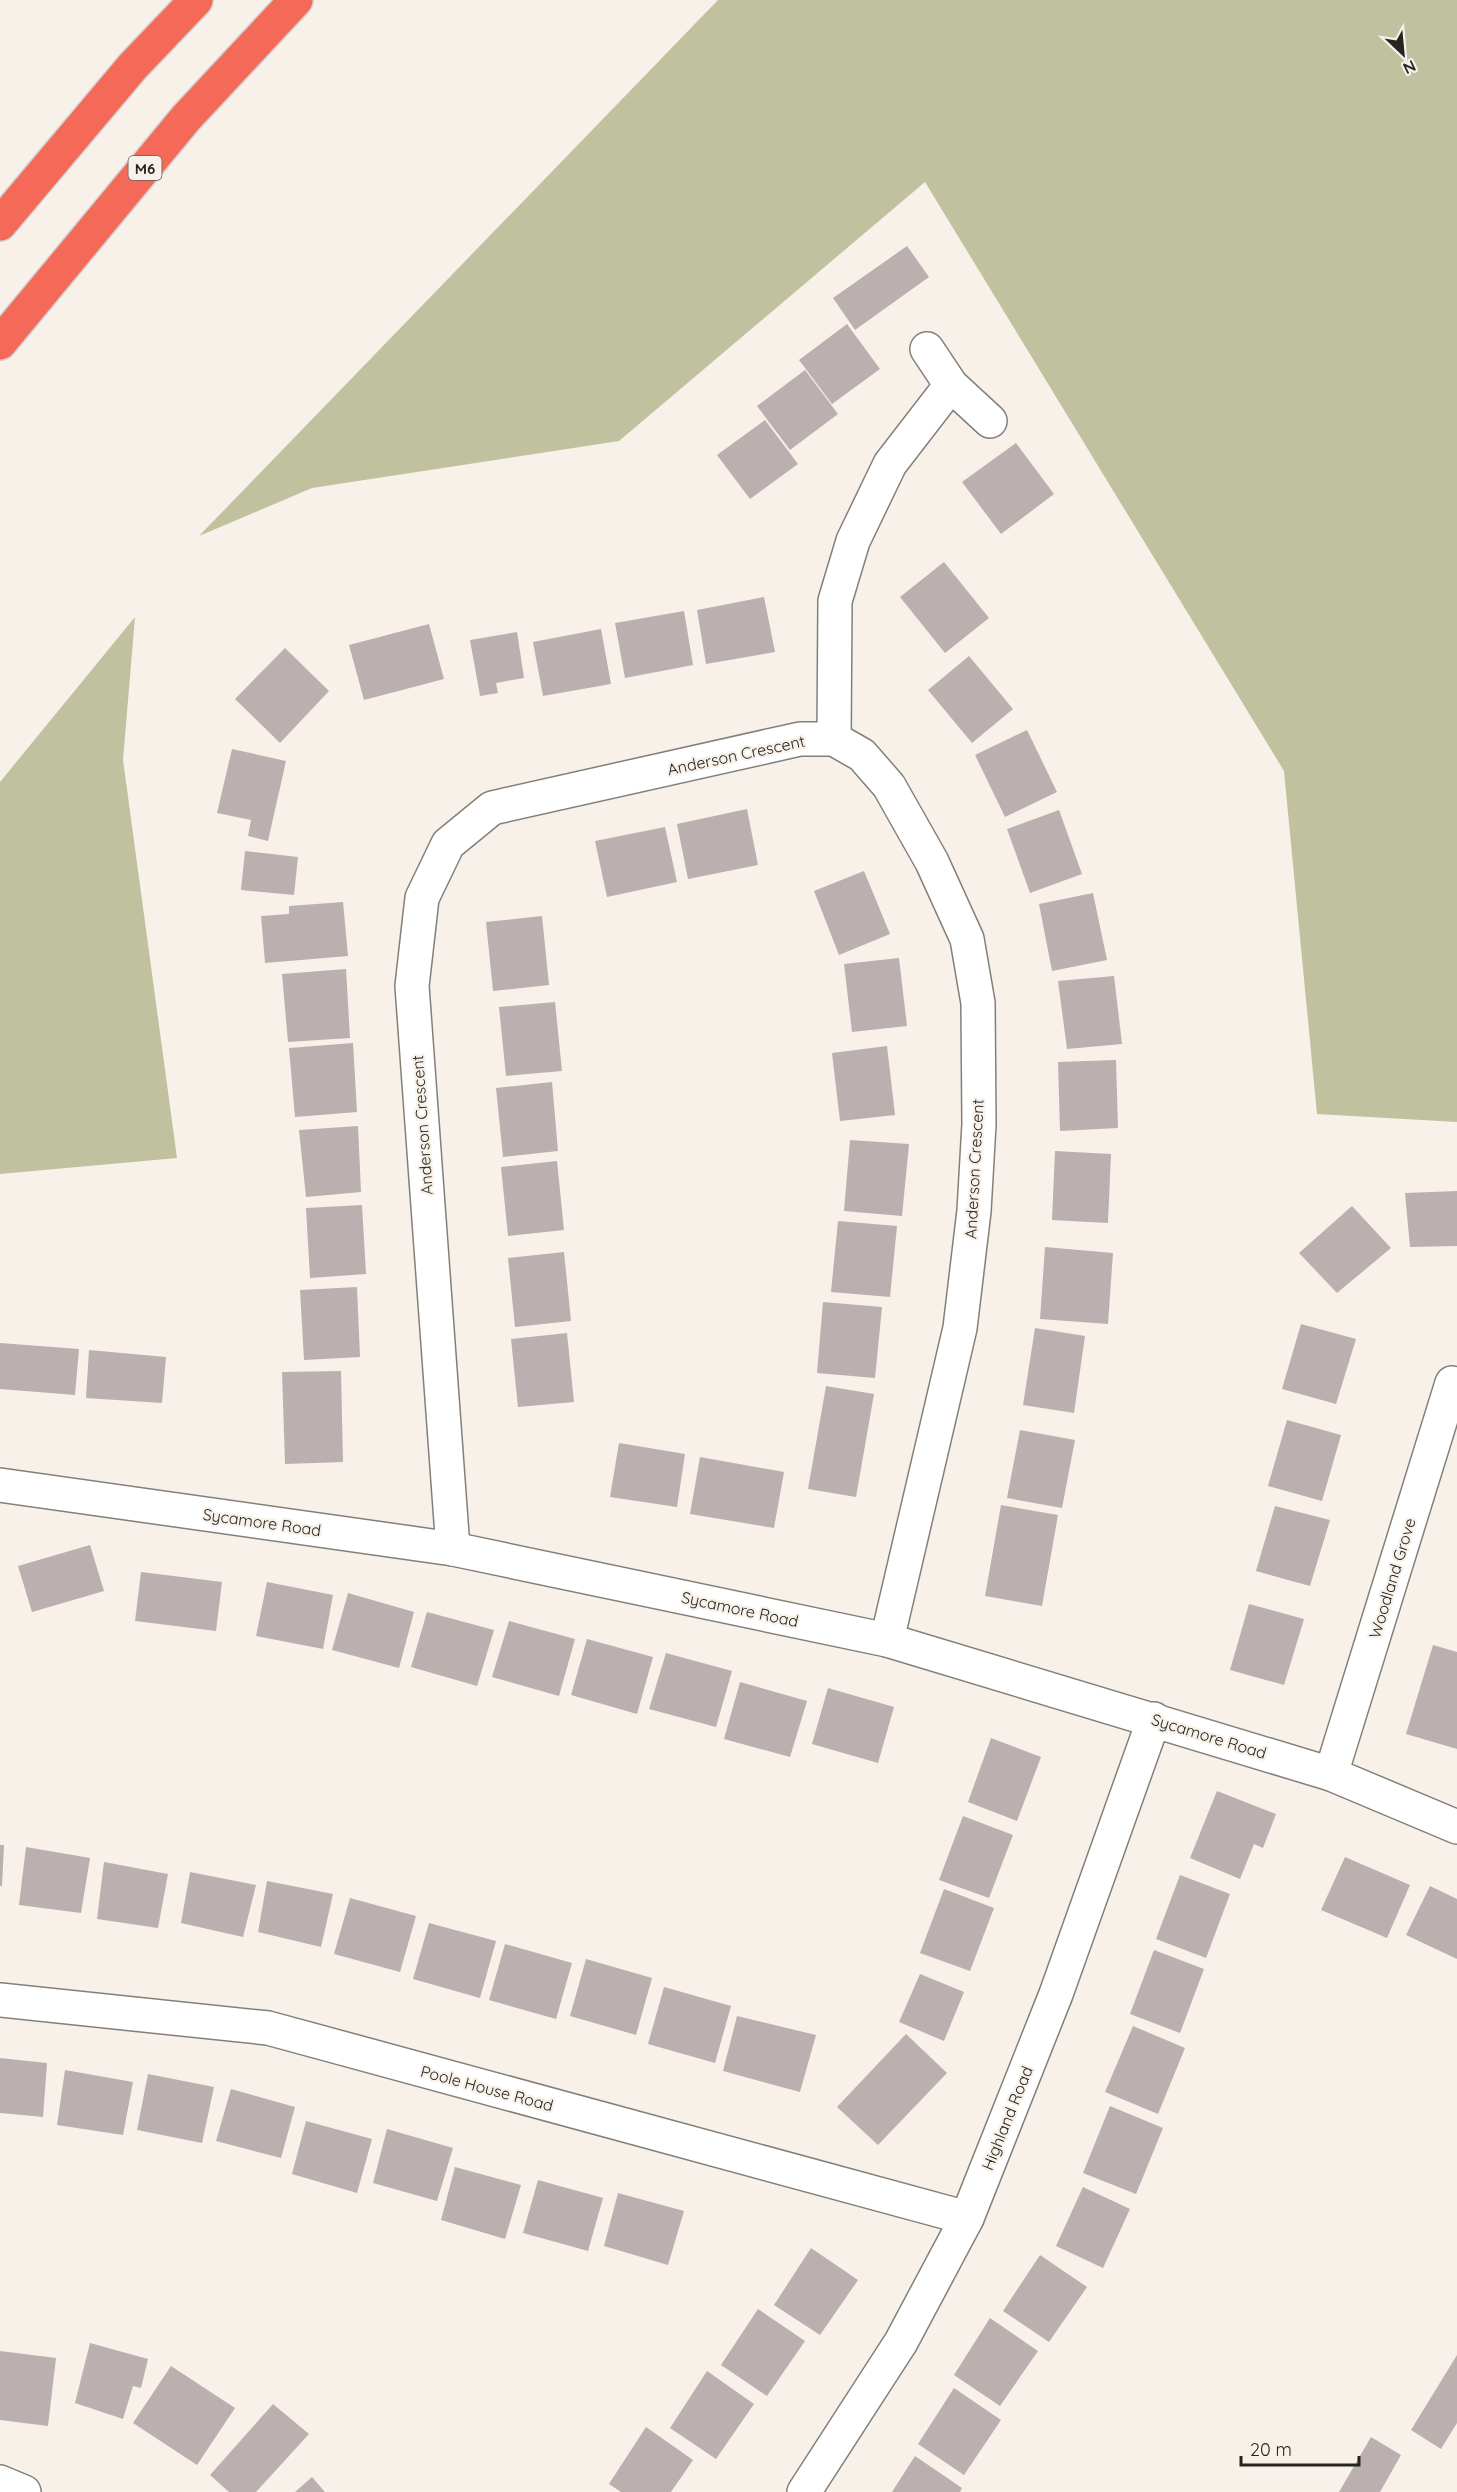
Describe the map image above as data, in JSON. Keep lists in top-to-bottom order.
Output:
{
  "streets": {
    "highway": ["M6"],
    "street": [
      "Anderson Crescent",
      "Sycamore Road",
      "Woodland Grove",
      "Poole House Road",
      "Highland Road"
    ]
  },
  "crossings": [
    ["Anderson Crescent", "Sycamore Road"],
    ["Sycamore Road", "Woodland Grove"],
    ["Sycamore Road", "Highland Road"],
    ["Poole House Road", "Highland Road"]
  ],
  "scale_bar": "20 m",
  "north": "bottom right"
}
